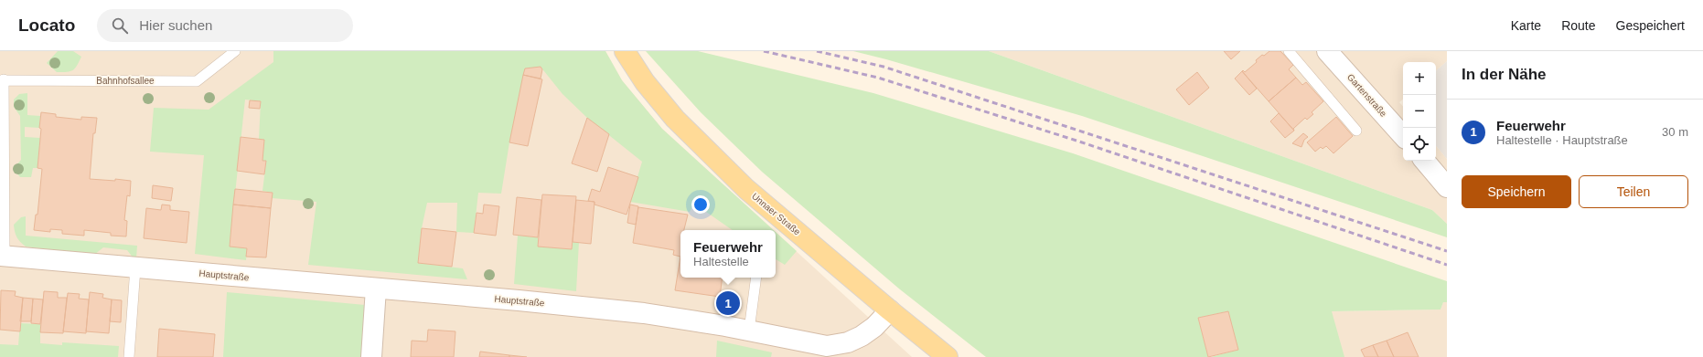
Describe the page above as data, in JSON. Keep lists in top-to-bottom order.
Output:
{
  "streets": {
    "main road": ["Gartenstraße", "Unnaer Straße", "Hauptstraße"],
    "lane": ["Bahnhofsallee"]
  },
  "crossings": [
    ["Bahnhofsallee", "Hauptstraße"],
    ["Unnaer Straße", "Hauptstraße"]
  ],
  "page": {
    "header": "Locato",
    "search": "Hier suchen",
    "nav": ["Karte", "Route", "Gespeichert"],
    "heading": "In der Nähe",
    "map_buttons": ["+", "−"],
    "list": [
      {
        "mark": "1",
        "name": "Feuerwehr",
        "note": "Haltestelle · Hauptstraße",
        "value": "30 m"
      }
    ],
    "buttons": ["Speichern", "Teilen"],
    "popup": ["Feuerwehr", "Haltestelle"],
    "pins": "1"
  }
}
